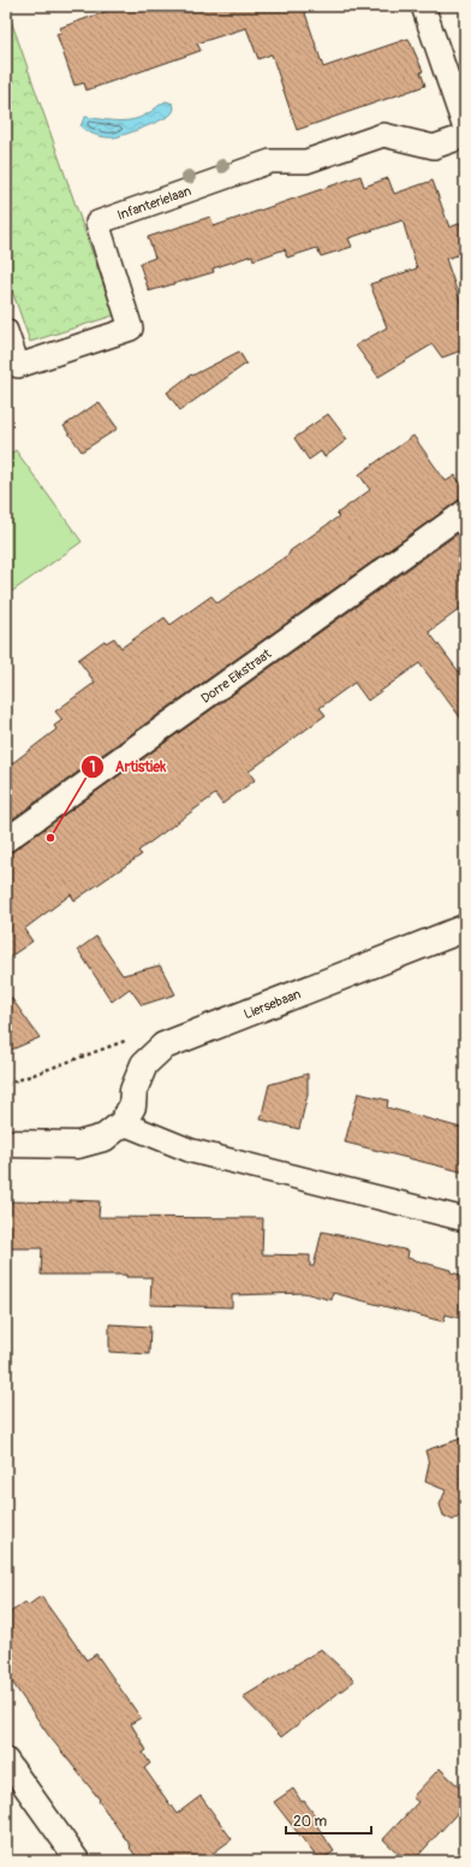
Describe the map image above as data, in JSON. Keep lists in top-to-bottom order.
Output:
{
  "streets": {
    "street": ["Infanterielaan", "Dorre Eikstraat", "Liersebaan"]
  },
  "places": ["Artistiek"],
  "scale_bar": "20 m"
}
